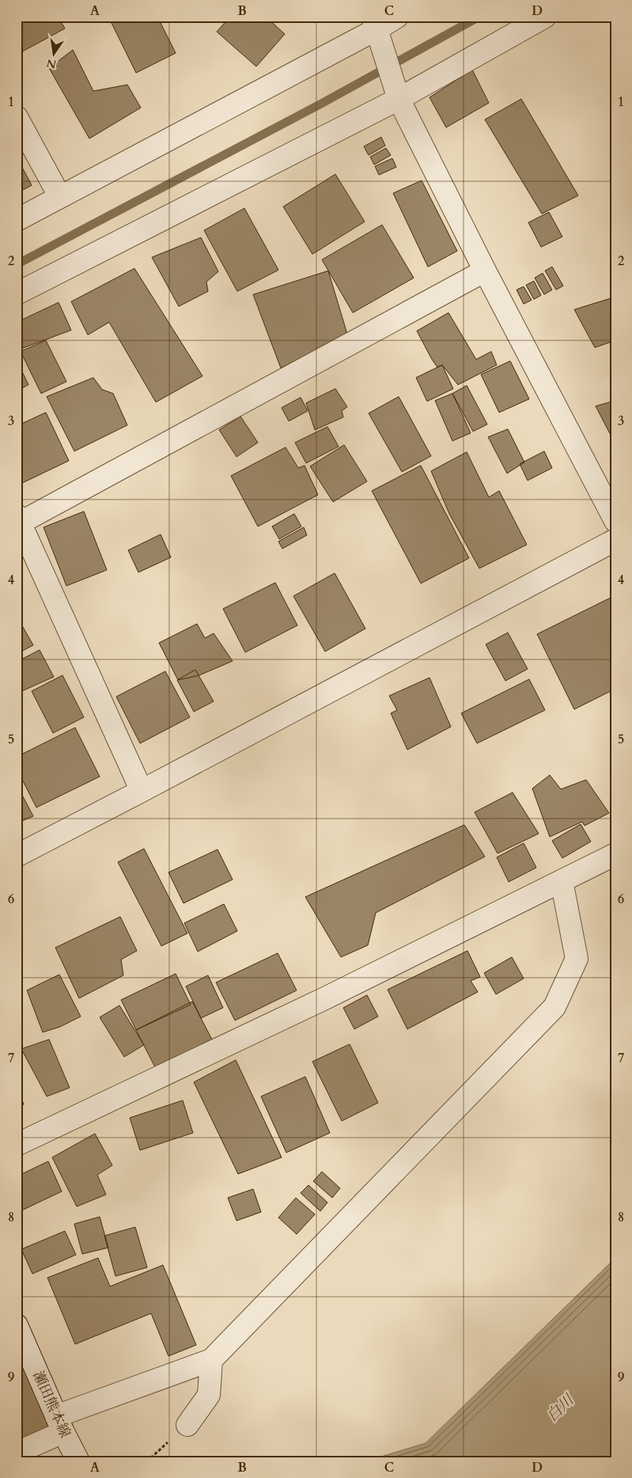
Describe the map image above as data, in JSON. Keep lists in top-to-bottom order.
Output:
{
  "streets": {
    "street": ["瀬田熊本線"]
  },
  "water": ["白川"],
  "north": "bottom",
  "grid": {
    "columns": [
      "A",
      "B",
      "C",
      "D"
    ],
    "rows": [
      "1",
      "2",
      "3",
      "4",
      "5",
      "6",
      "7",
      "8",
      "9"
    ]
  }
}
